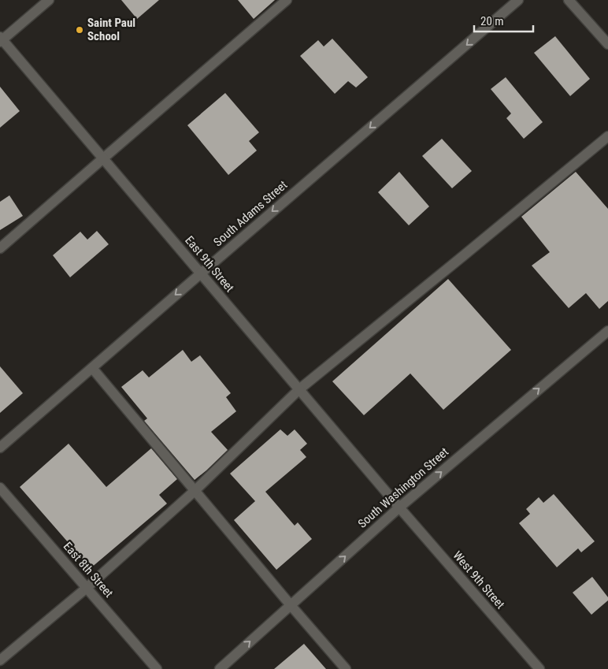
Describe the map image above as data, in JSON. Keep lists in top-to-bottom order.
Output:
{
  "streets": {
    "street": [
      "South Adams Street",
      "East 9th Street",
      "South Washington Street",
      "East 8th Street",
      "West 9th Street"
    ]
  },
  "crossings": [
    ["South Adams Street", "East 9th Street"],
    ["East 9th Street", "South Washington Street"],
    ["East 9th Street", "West 9th Street"],
    ["South Washington Street", "West 9th Street"]
  ],
  "one_way": ["South Adams Street", "South Washington Street"],
  "places": ["Saint Paul School"],
  "scale_bar": "20 m"
}
